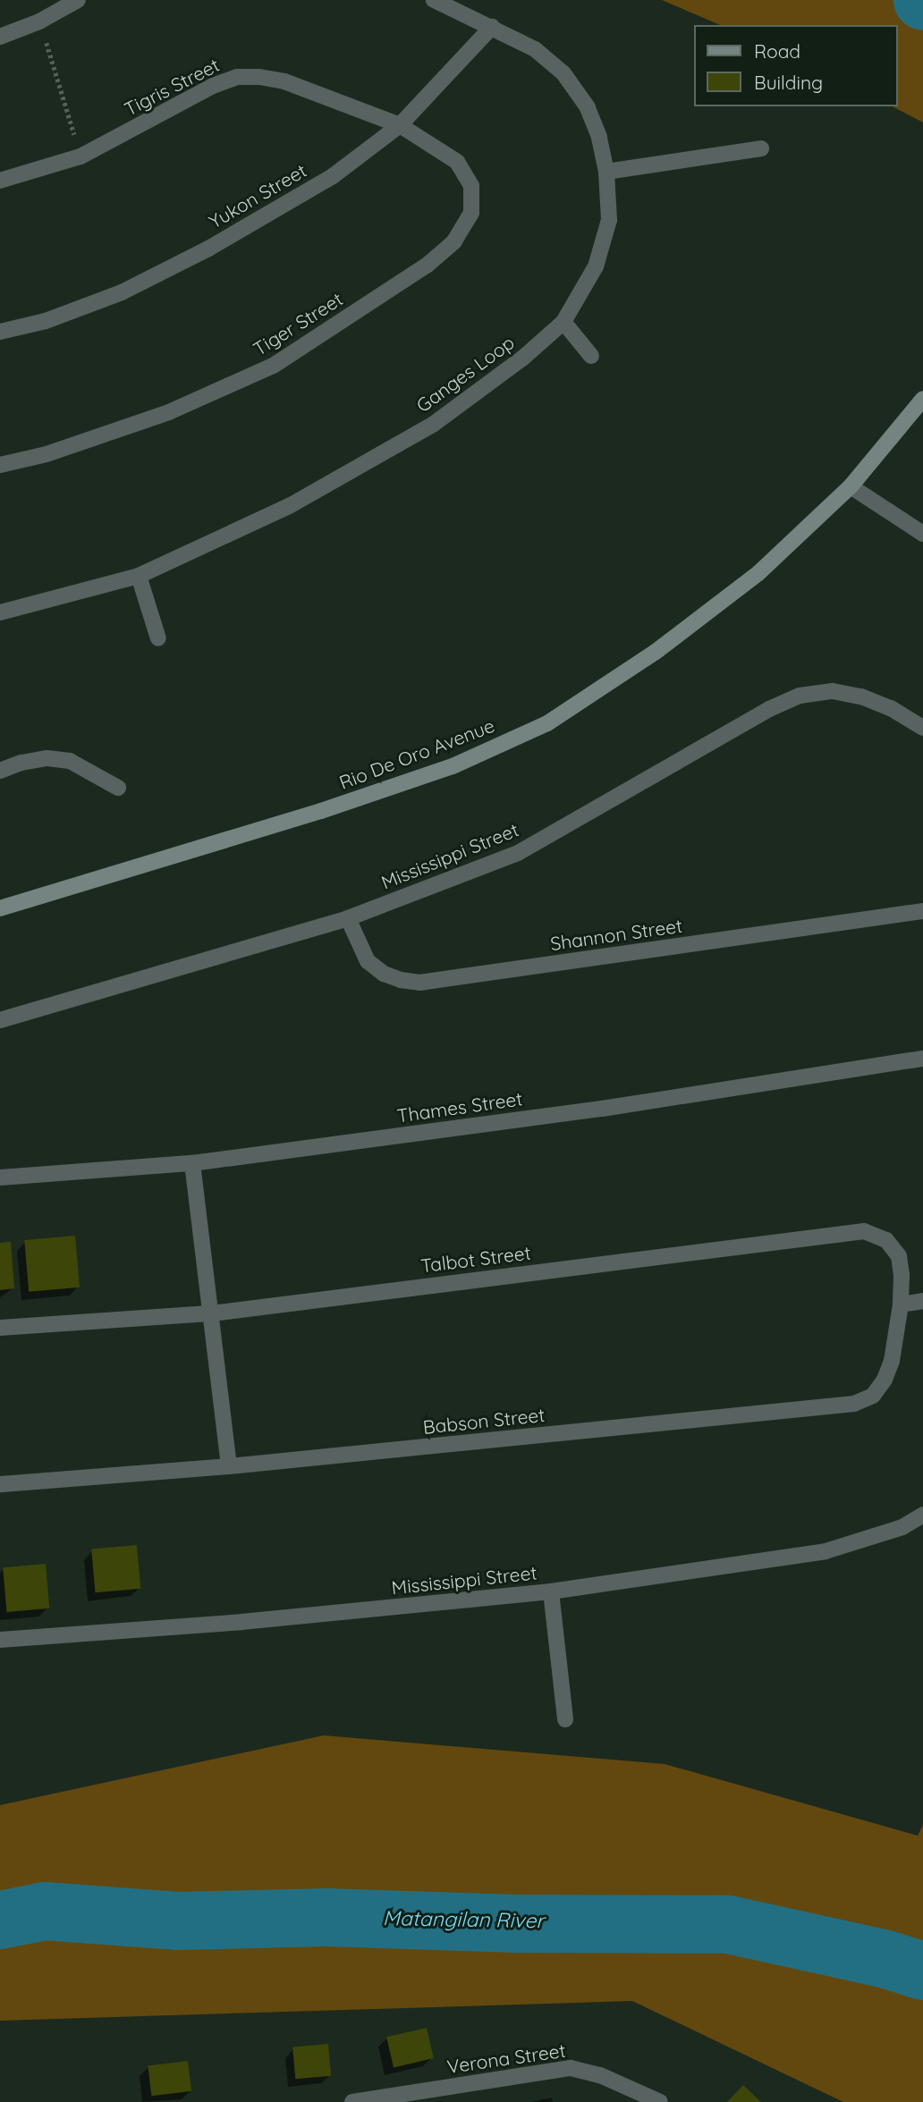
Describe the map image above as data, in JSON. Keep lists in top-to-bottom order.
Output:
{
  "streets": {
    "street": [
      "Tigris Street",
      "Yukon Street",
      "Tiger Street",
      "Ganges Loop",
      "Rio De Oro Avenue",
      "Mississippi Street",
      "Shannon Street",
      "Thames Street",
      "Talbot Street",
      "Babson Street",
      "Verona Street"
    ]
  },
  "crossings": [
    ["Tigris Street", "Yukon Street"],
    ["Tigris Street", "Tiger Street"],
    ["Yukon Street", "Tiger Street"],
    ["Yukon Street", "Ganges Loop"],
    ["Mississippi Street", "Shannon Street"],
    ["Talbot Street", "Babson Street"]
  ],
  "water": ["Matangilan River"],
  "legend": ["Road", "Building"]
}
